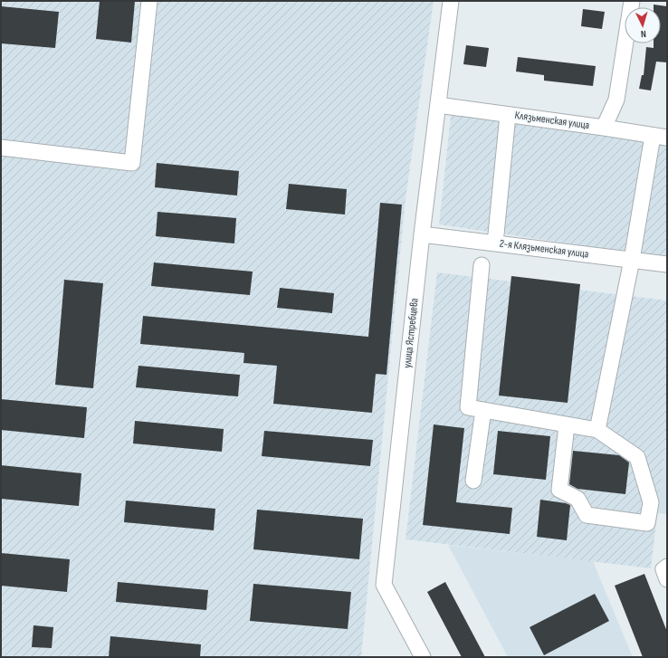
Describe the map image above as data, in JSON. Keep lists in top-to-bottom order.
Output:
{
  "streets": {
    "street": ["Клязьменская улица", "2-я Клязьменская улица", "улица Ястребцева"]
  },
  "crossings": [
    ["Клязьменская улица", "улица Ястребцева"],
    ["2-я Клязьменская улица", "улица Ястребцева"]
  ],
  "north": "bottom"
}
